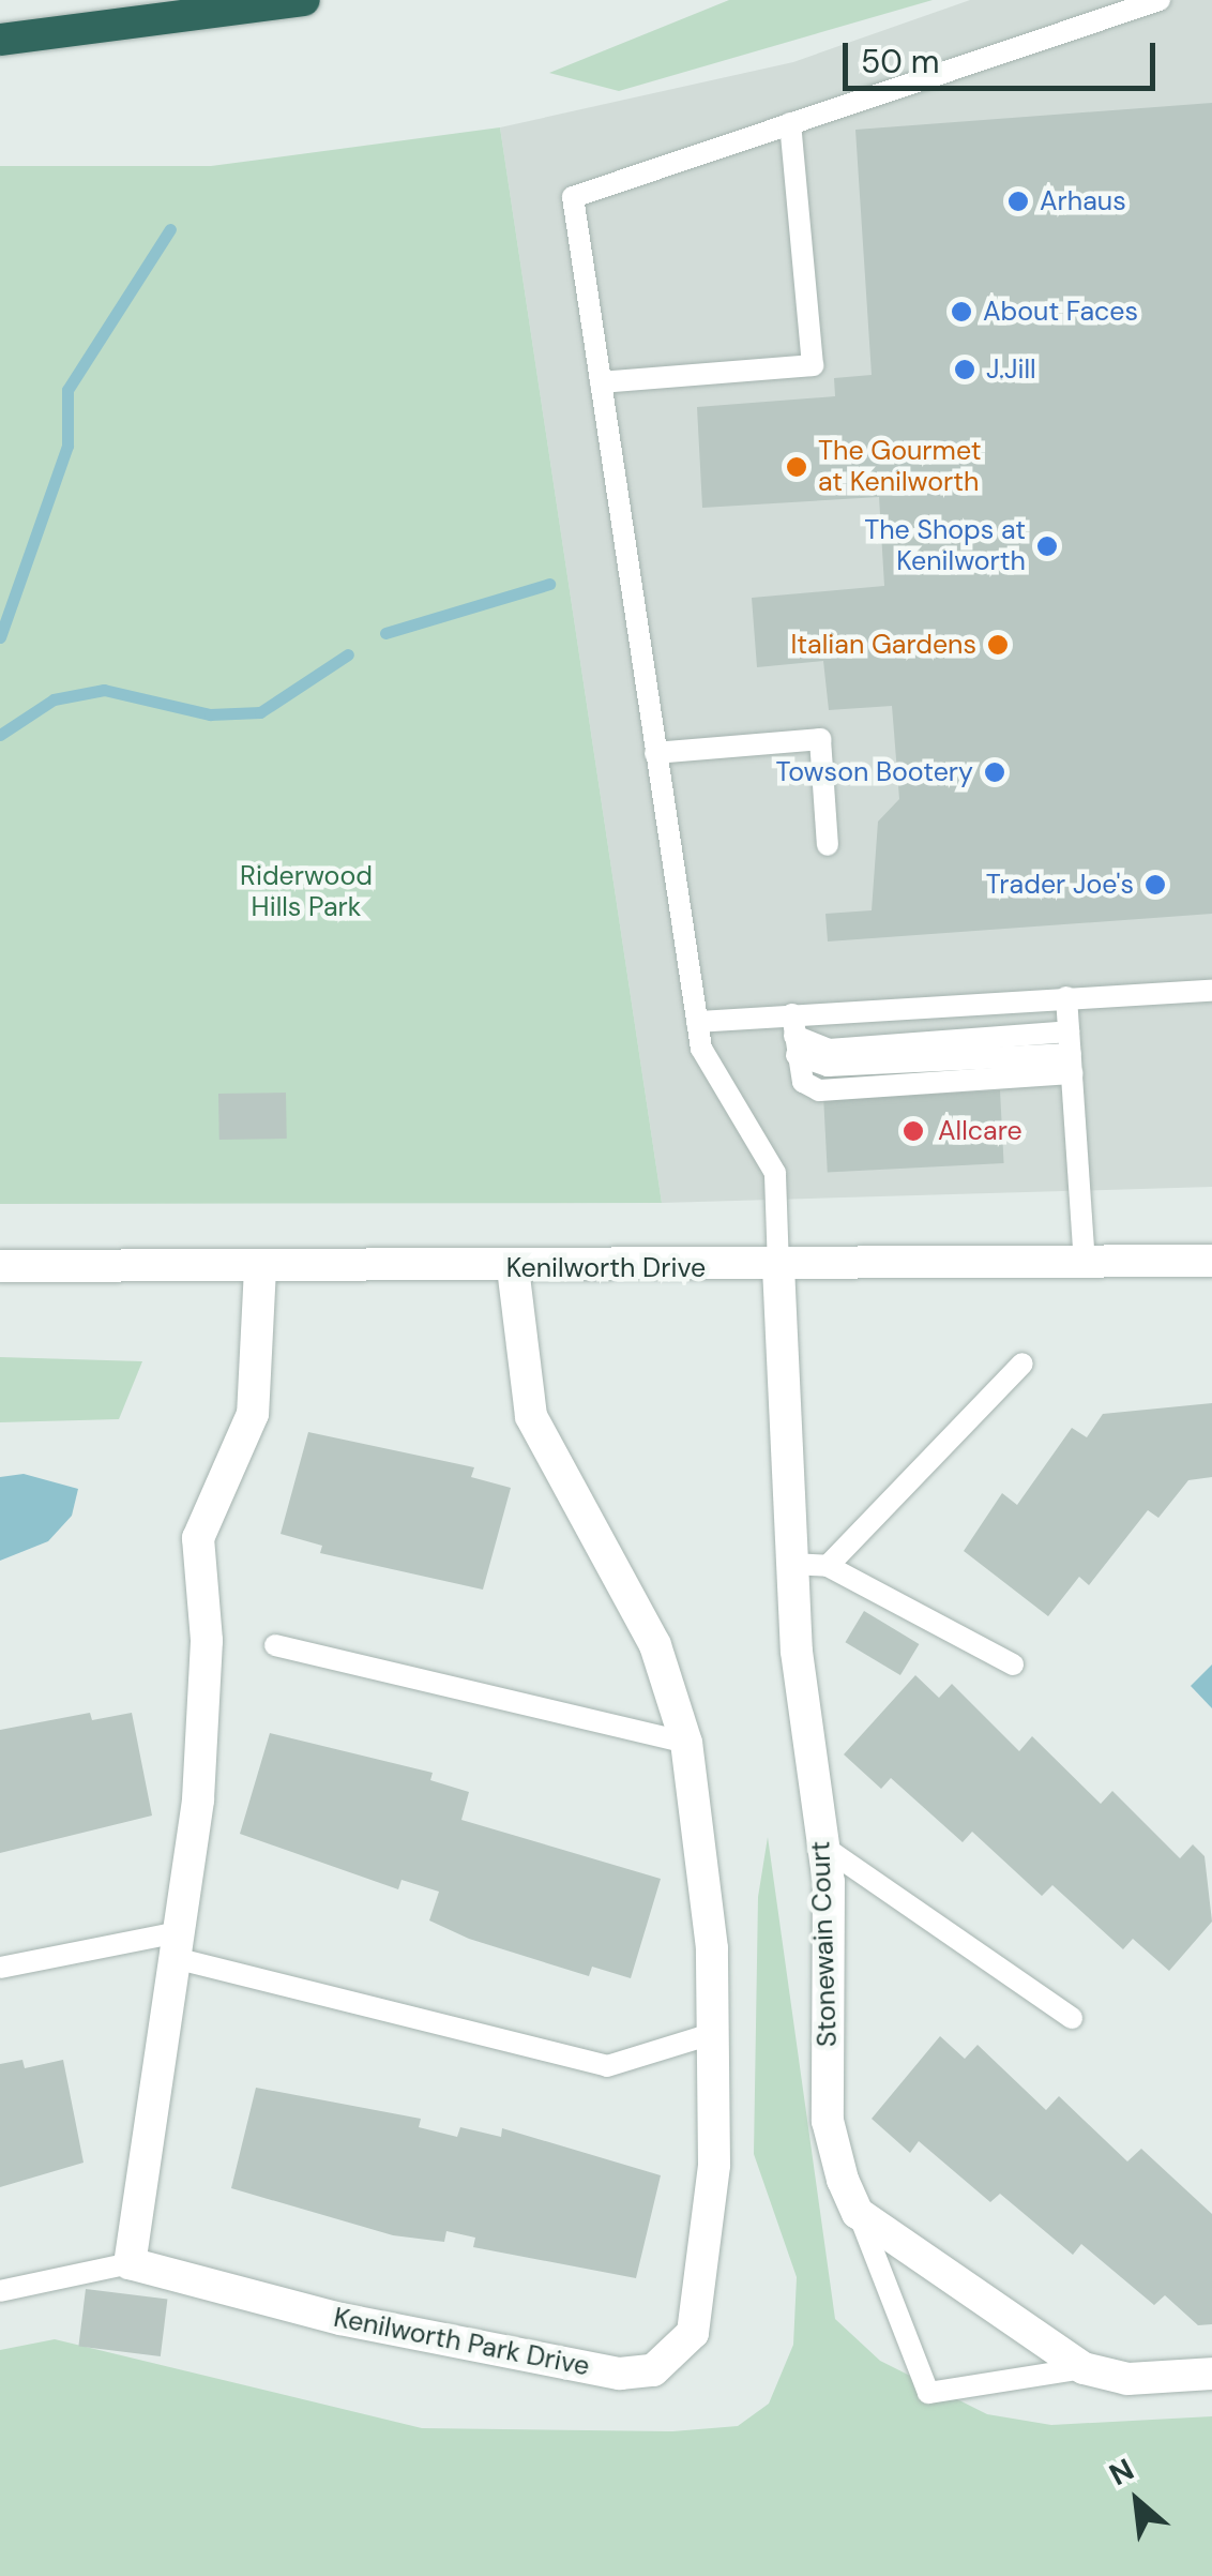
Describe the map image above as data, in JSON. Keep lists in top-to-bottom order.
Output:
{
  "streets": {
    "street": ["Kenilworth Drive", "Stonewain Court", "Kenilworth Park Drive"]
  },
  "crossings": [
    ["Kenilworth Drive", "Stonewain Court"],
    ["Kenilworth Drive", "Kenilworth Park Drive"]
  ],
  "parks": ["Riderwood Hills Park"],
  "places": [
    "Arhaus",
    "About Faces",
    "J.Jill",
    "The Gourmet at Kenilworth",
    "The Shops at Kenilworth",
    "Italian Gardens",
    "Towson Bootery",
    "Trader Joe's",
    "Allcare"
  ],
  "scale_bar": "50 m",
  "north": "top left"
}
